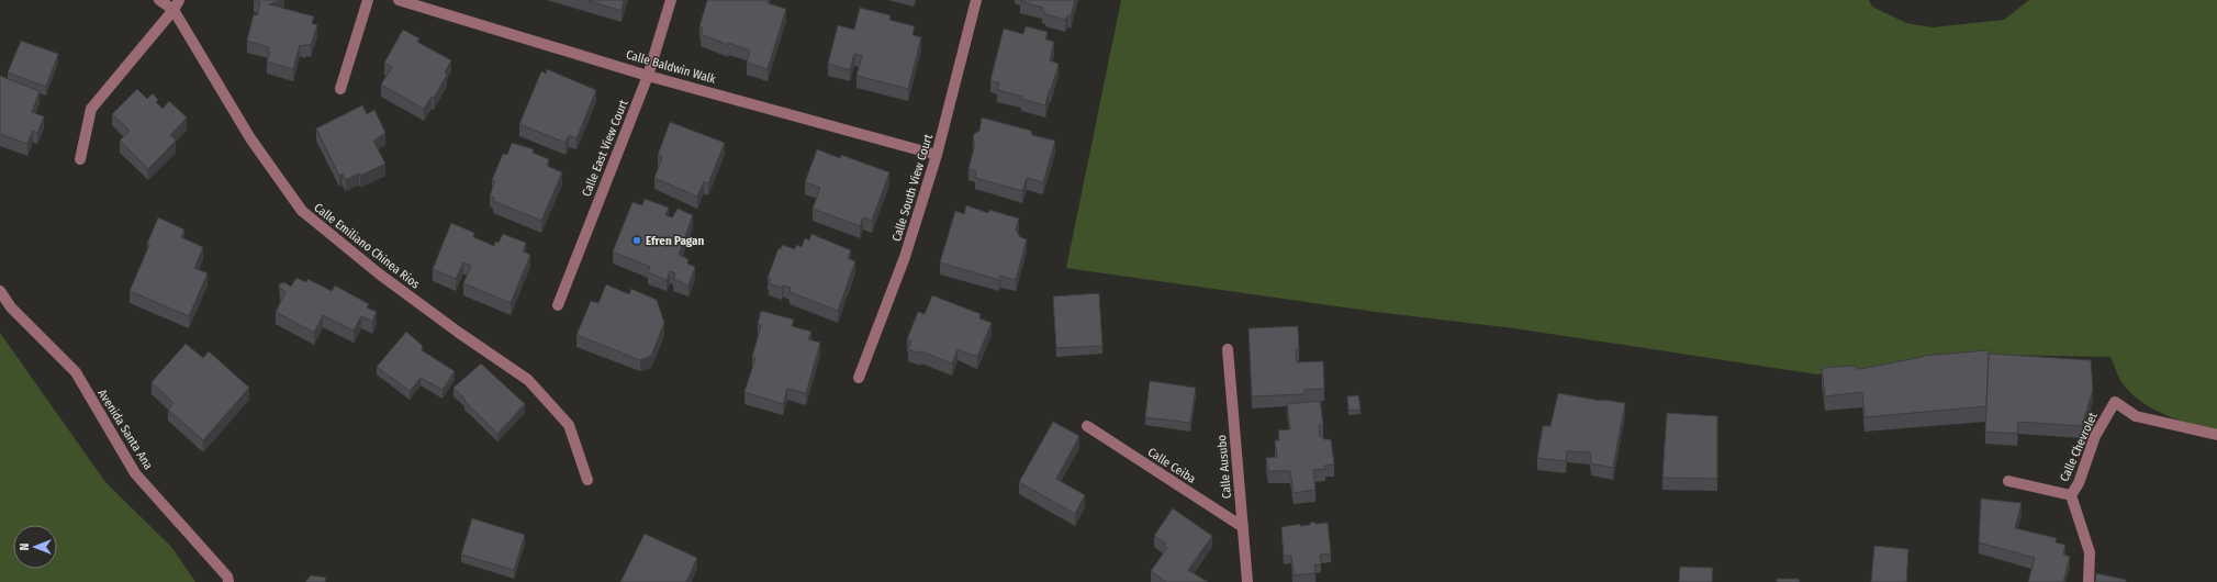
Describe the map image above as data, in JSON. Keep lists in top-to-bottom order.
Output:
{
  "streets": {
    "street": [
      "Calle Baldwin Walk",
      "Calle East View Court",
      "Calle South View Court",
      "Calle Emiliano Chinea Ríos",
      "Avenida Santa Ana",
      "Calle Chevrolet",
      "Calle Ceiba",
      "Calle Ausubo"
    ]
  },
  "crossings": [
    ["Calle Baldwin Walk", "Calle East View Court"],
    ["Calle Baldwin Walk", "Calle South View Court"],
    ["Calle Ceiba", "Calle Ausubo"]
  ],
  "places": ["Efren Pagan"],
  "north": "left"
}
